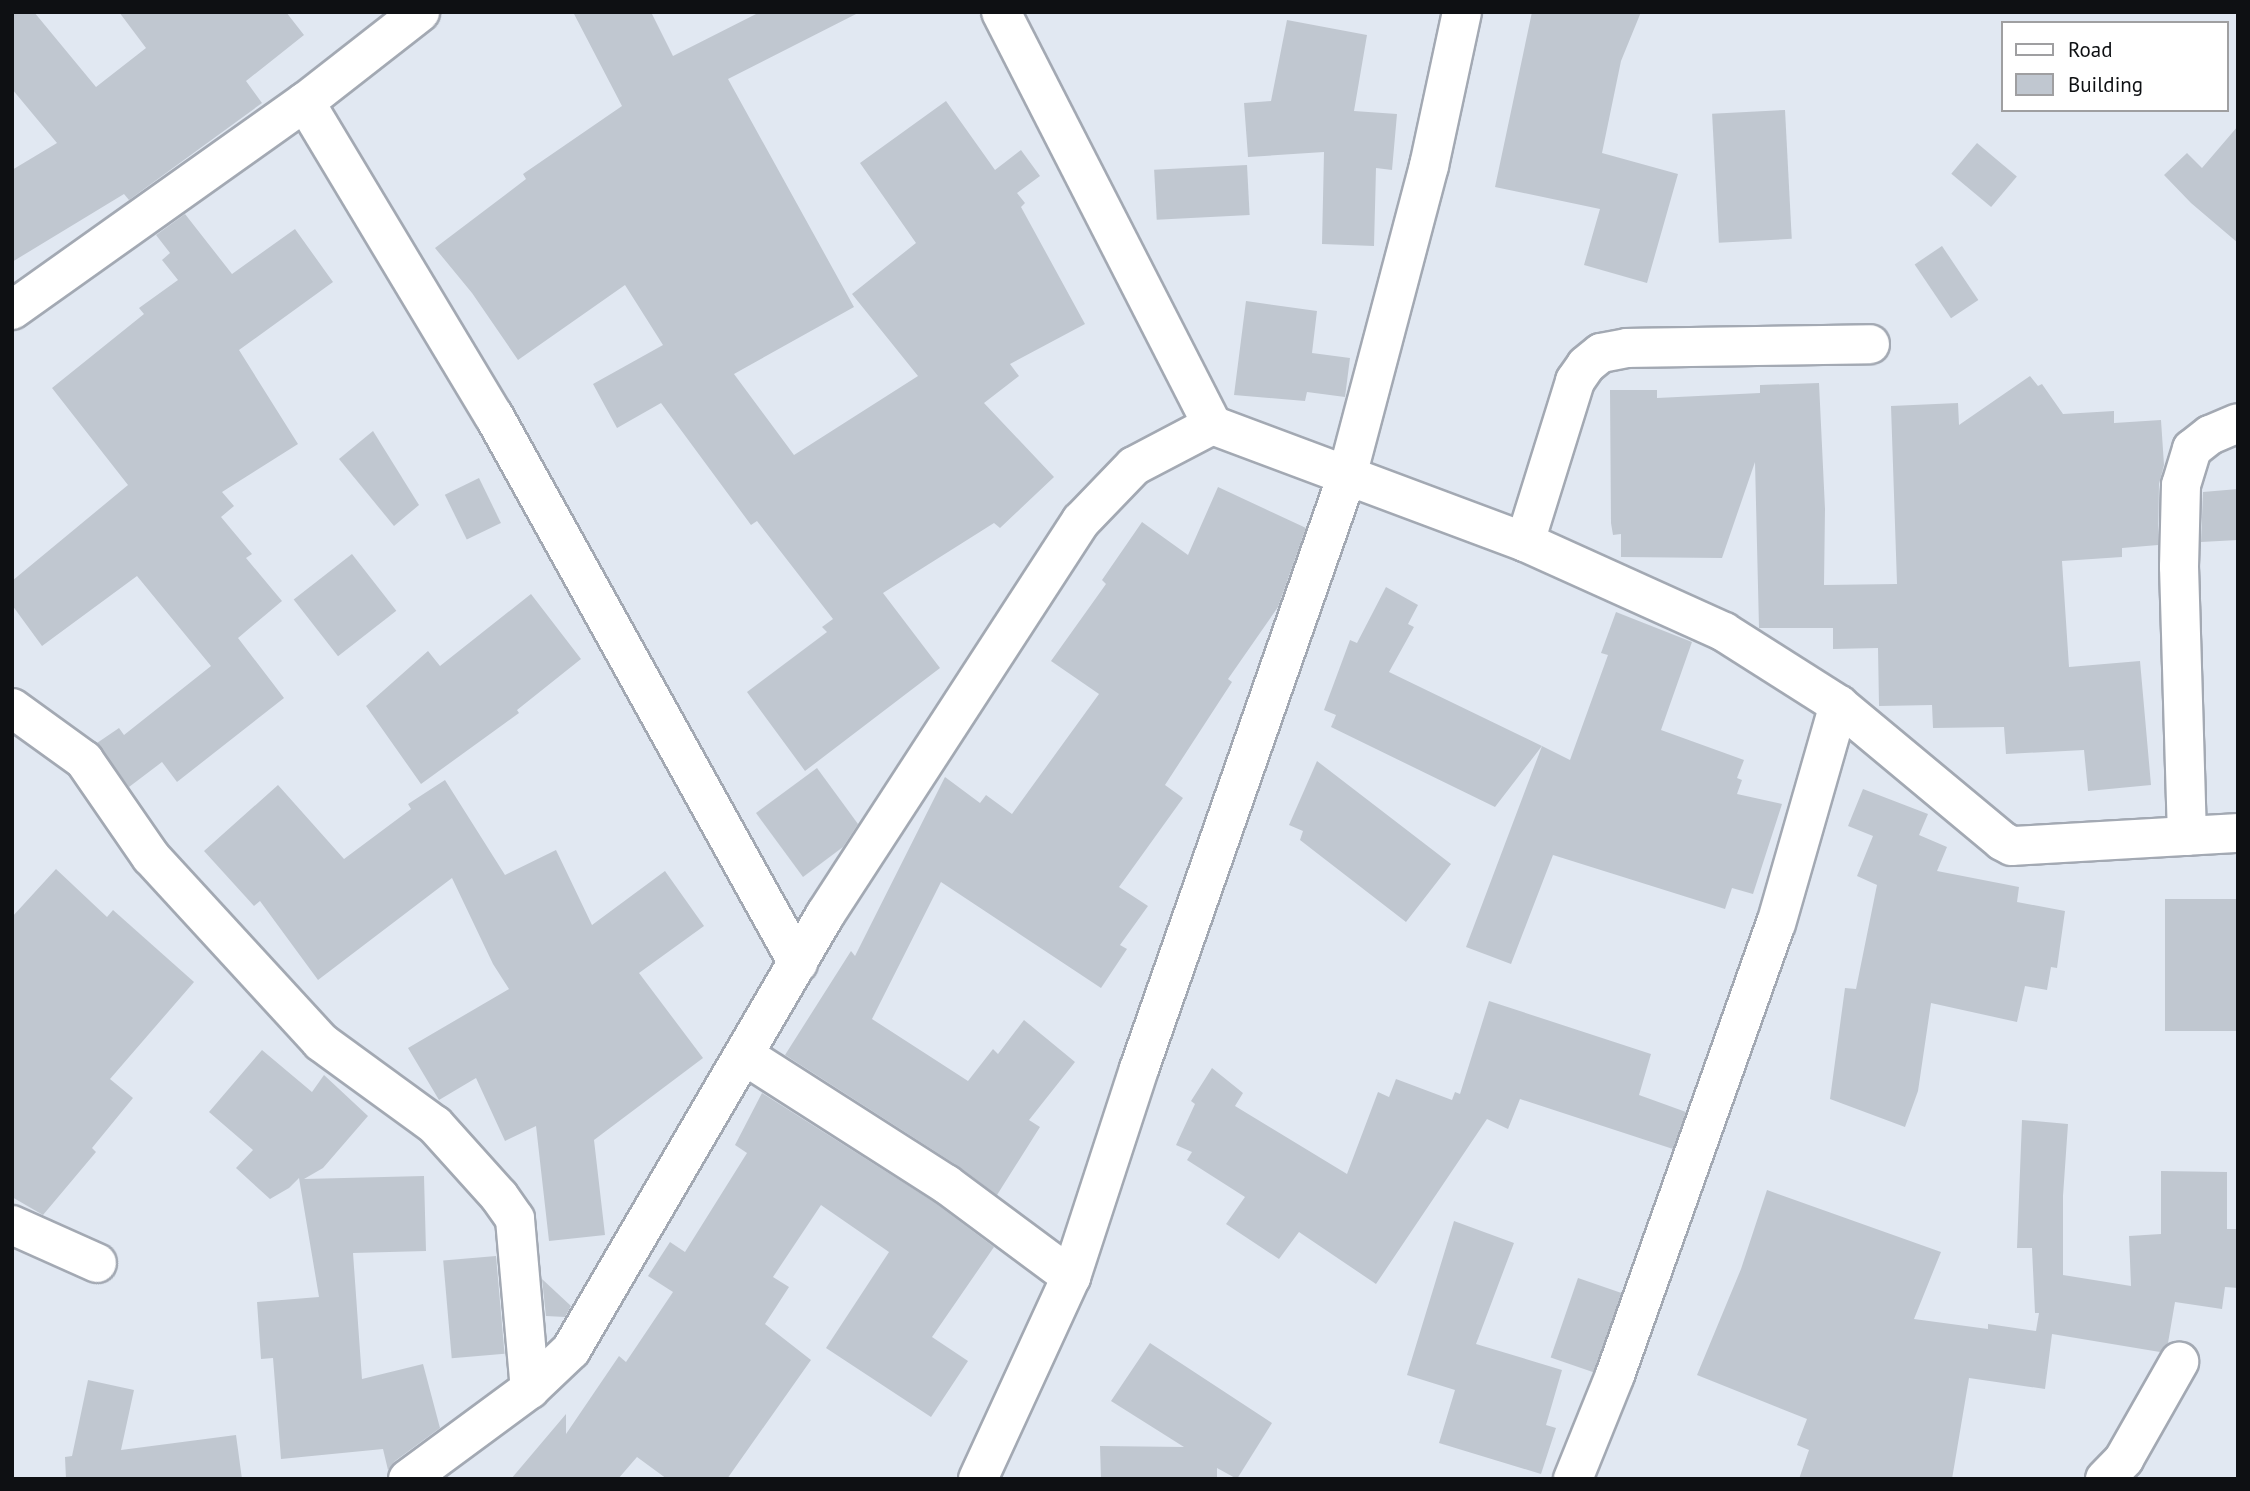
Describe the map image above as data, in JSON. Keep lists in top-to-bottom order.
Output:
{
  "legend": ["Road", "Building"]
}
